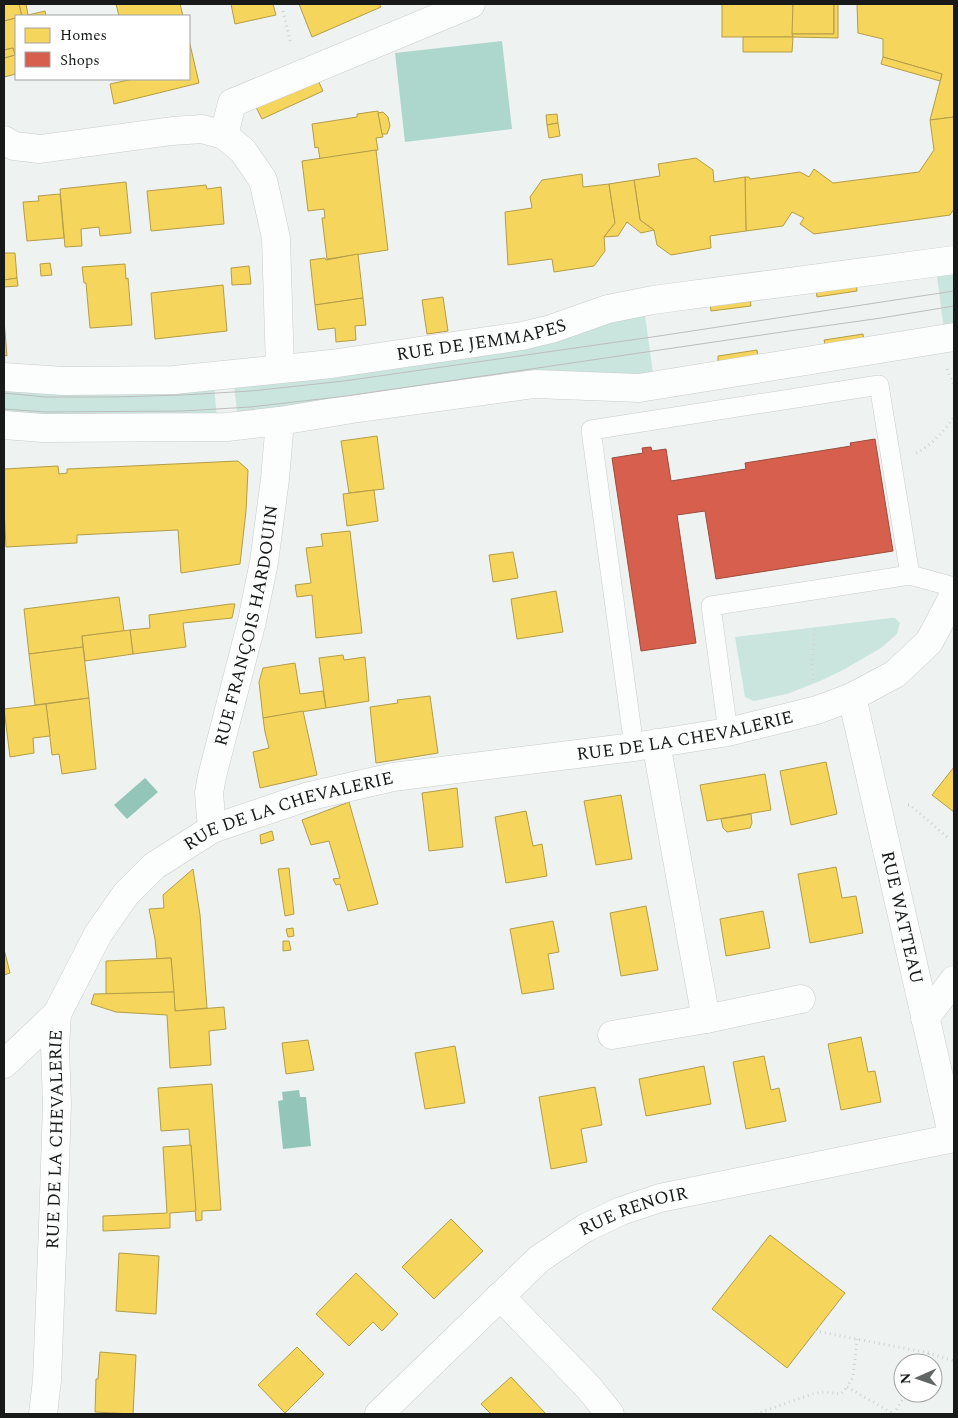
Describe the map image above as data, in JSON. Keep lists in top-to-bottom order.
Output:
{
  "streets": {
    "street": [
      "RUE DE JEMMAPES",
      "RUE FRANÇOIS HARDOUIN",
      "RUE DE LA CHEVALERIE",
      "RUE WATTEAU",
      "RUE RENOIR"
    ]
  },
  "crossings": [
    ["RUE FRANÇOIS HARDOUIN", "RUE DE LA CHEVALERIE"],
    ["RUE DE LA CHEVALERIE", "RUE WATTEAU"],
    ["RUE WATTEAU", "RUE RENOIR"]
  ],
  "legend": ["Homes", "Shops"],
  "north": "left"
}
